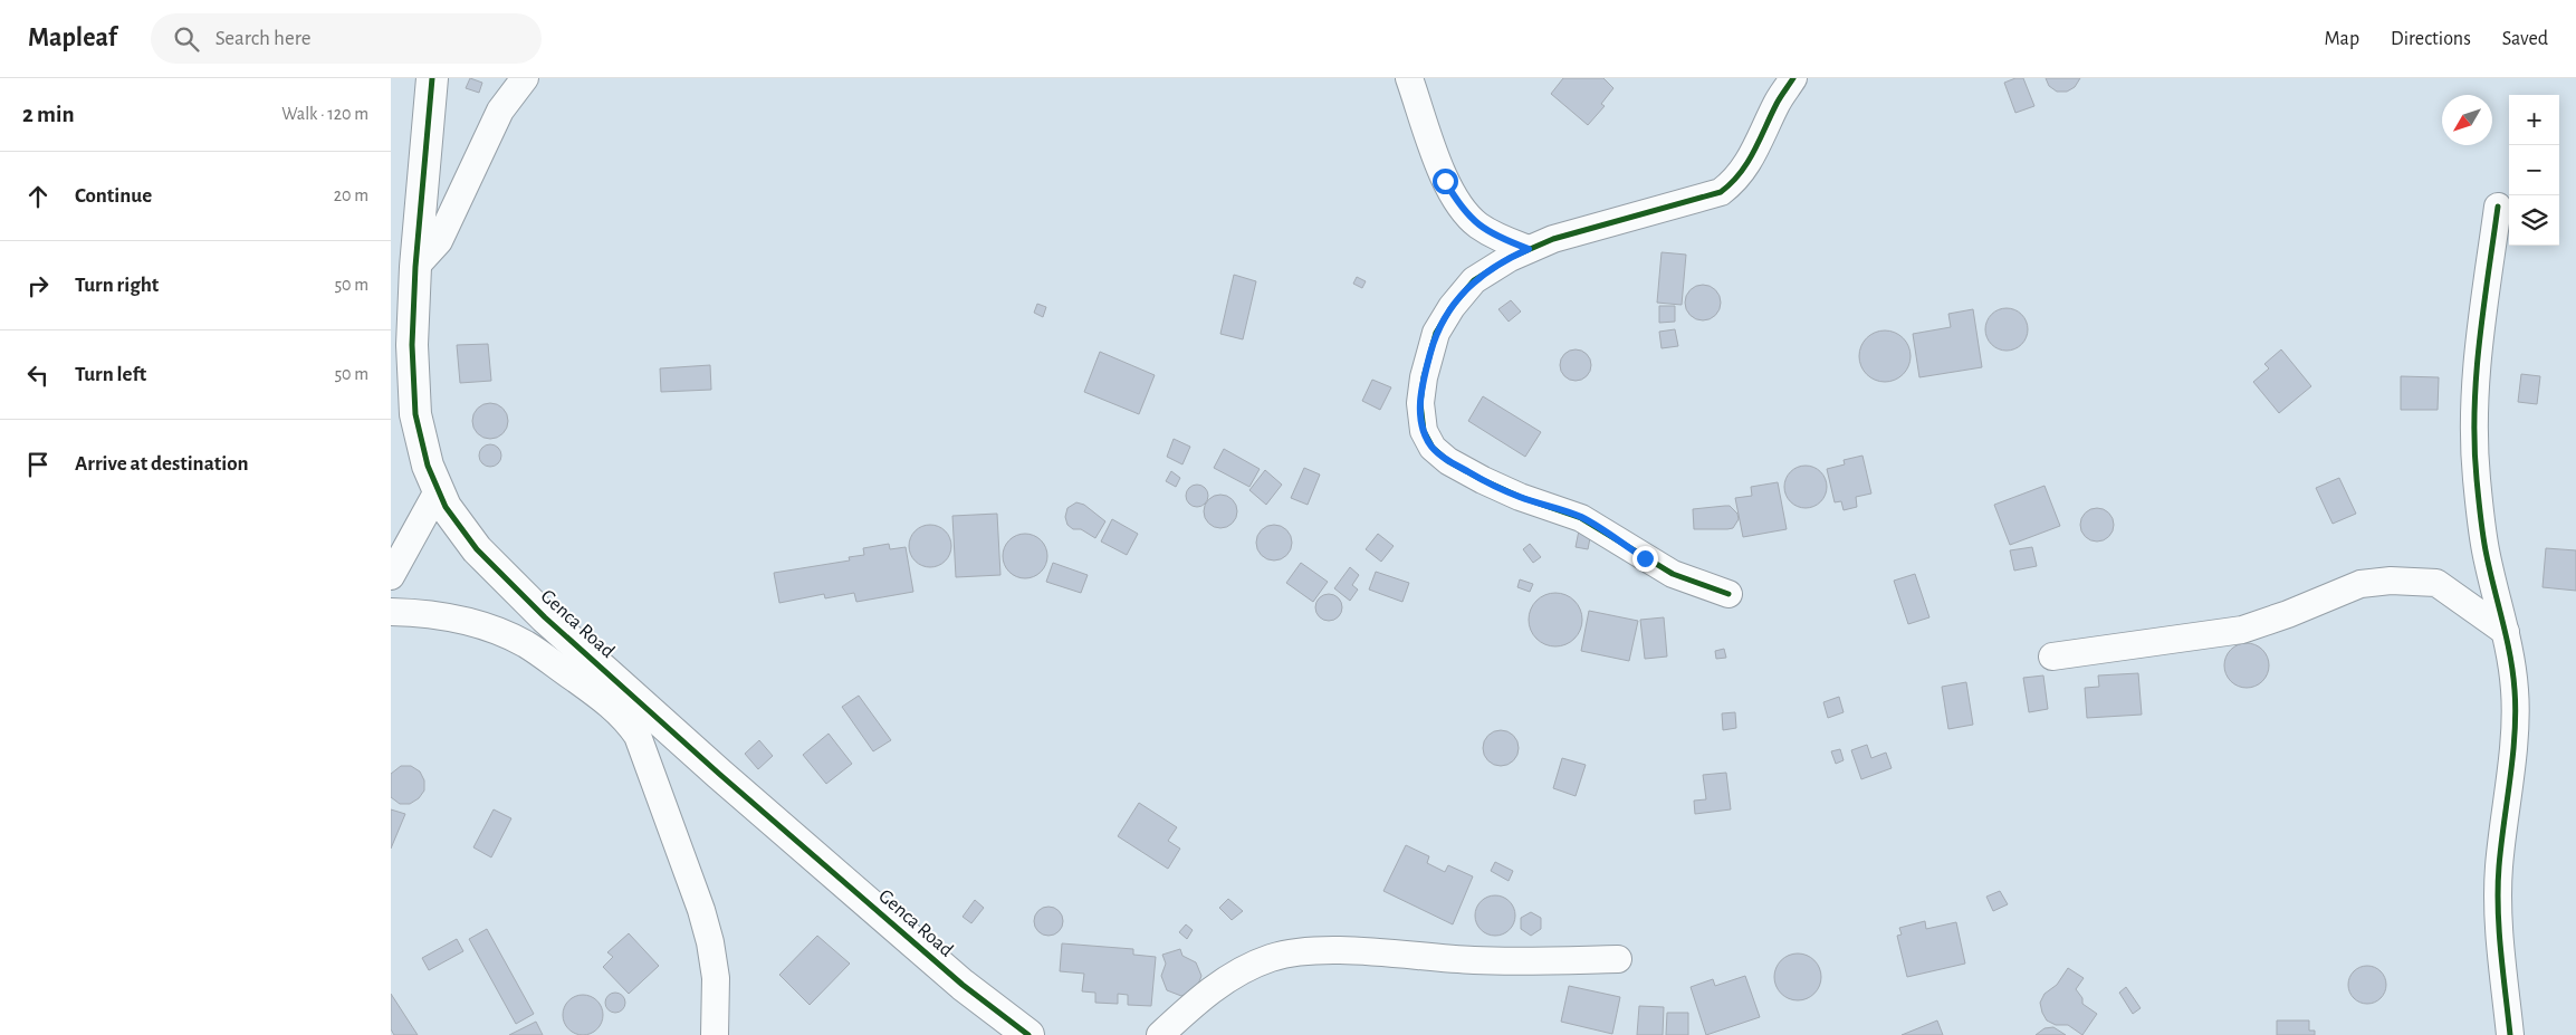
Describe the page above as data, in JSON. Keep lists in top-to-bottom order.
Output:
{
  "streets": {
    "street": ["Genca Road"]
  },
  "north": "bottom left",
  "page": {
    "header": "Mapleaf",
    "search": "Search here",
    "nav": ["Map", "Directions", "Saved"],
    "heading": ["2 min", "Walk · 120 m"],
    "map_buttons": ["+", "−"],
    "list": [
      ["Continue", "20 m"],
      ["Turn right", "50 m"],
      ["Turn left", "50 m"],
      "Arrive at destination"
    ]
  }
}
